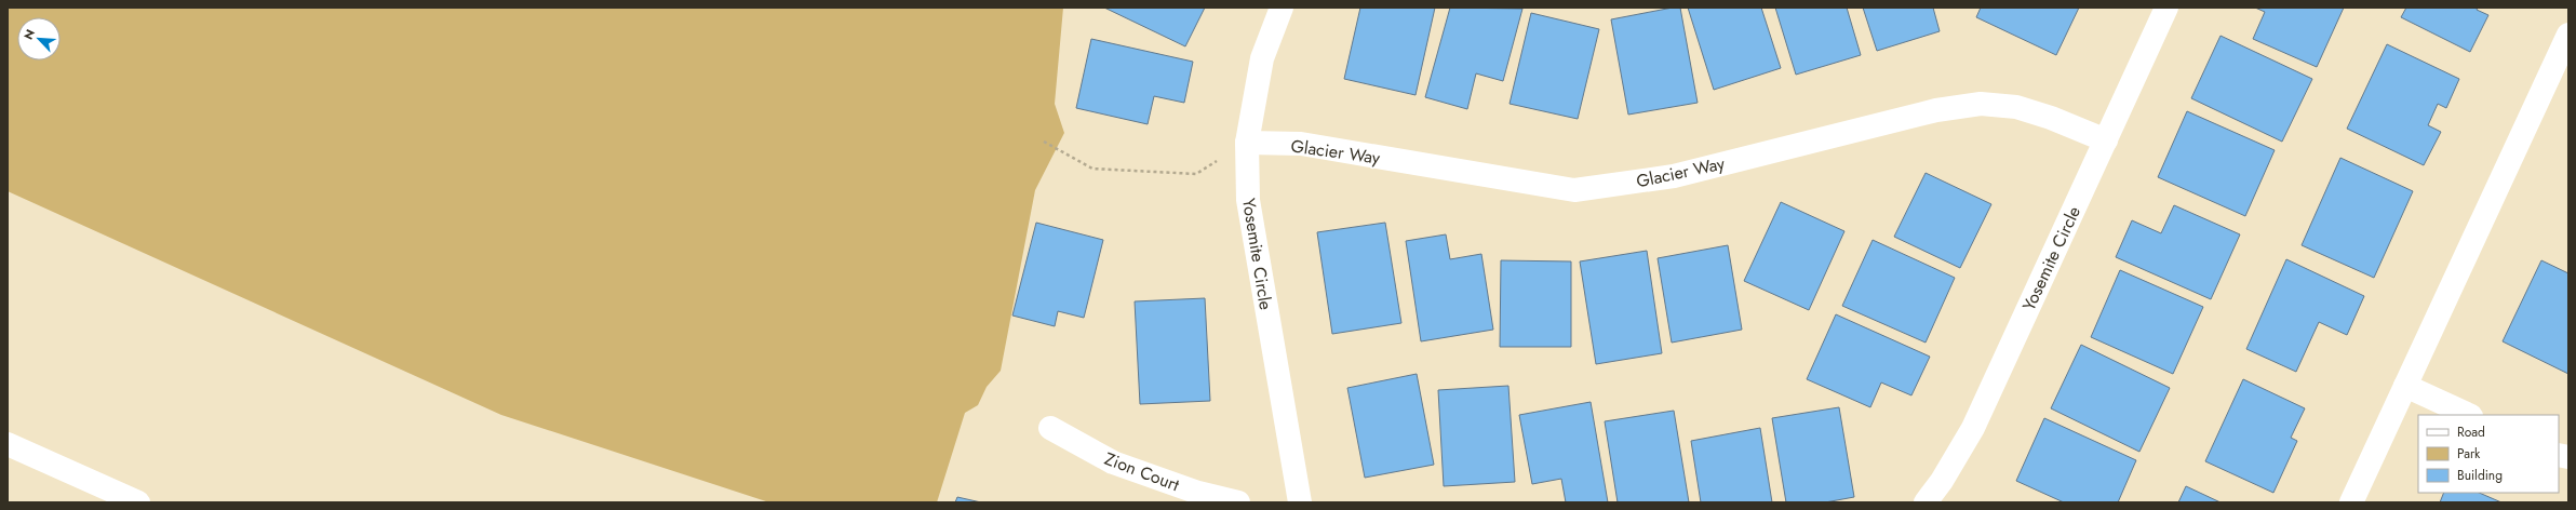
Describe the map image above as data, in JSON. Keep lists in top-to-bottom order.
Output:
{
  "streets": {
    "street": ["Glacier Way", "Yosemite Circle", "Zion Court"]
  },
  "crossings": [
    ["Glacier Way", "Yosemite Circle"]
  ],
  "legend": ["Road", "Park", "Building"],
  "north": "top left"
}
